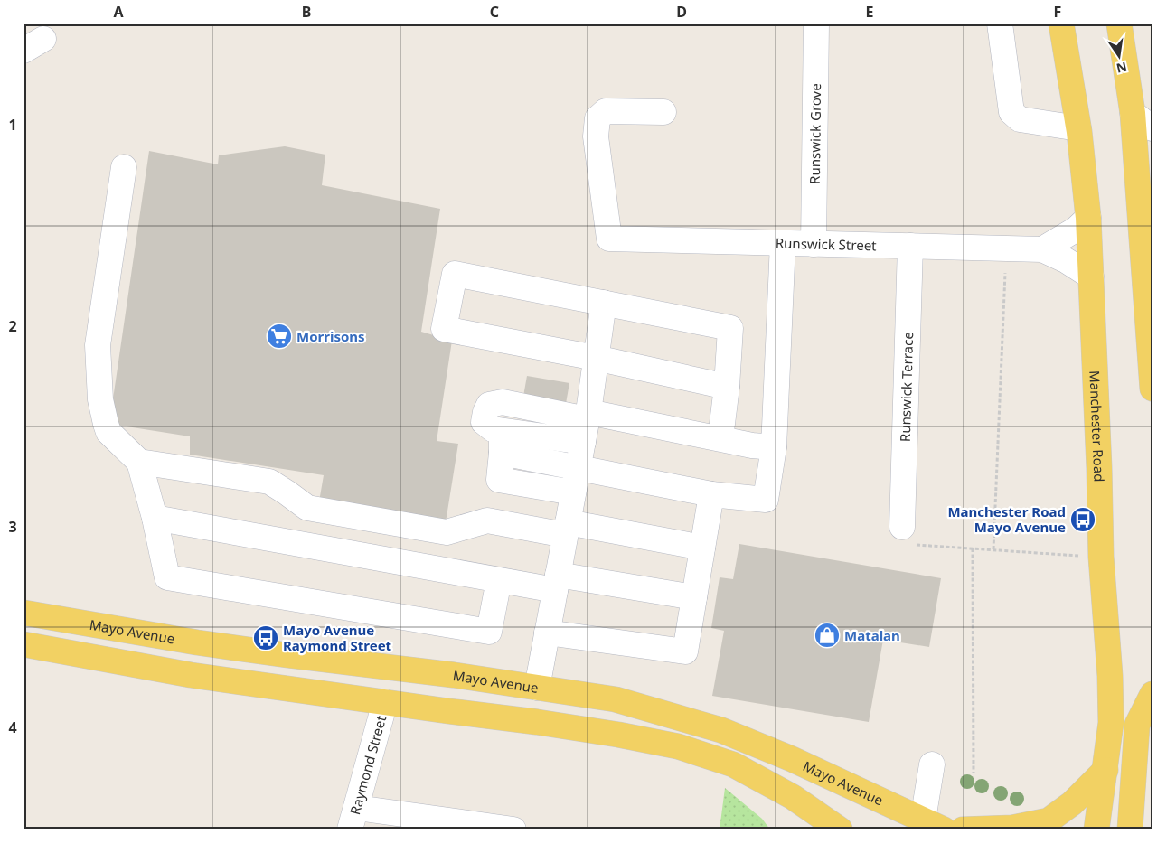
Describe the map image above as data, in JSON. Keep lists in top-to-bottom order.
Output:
{
  "streets": {
    "main road": ["Manchester Road", "Mayo Avenue"],
    "street": [
      "Runswick Grove",
      "Runswick Street",
      "Runswick Terrace",
      "Raymond Street"
    ]
  },
  "crossings": [
    ["Runswick Grove", "Runswick Street"],
    ["Runswick Street", "Runswick Terrace"],
    ["Runswick Street", "Manchester Road"]
  ],
  "places": {
    "supermarket": ["Morrisons"],
    "bus stop": ["Manchester Road Mayo Avenue", "Mayo Avenue Raymond Street"],
    "shop": ["Matalan"]
  },
  "north": "bottom",
  "grid": {
    "columns": [
      "A",
      "B",
      "C",
      "D",
      "E",
      "F"
    ],
    "rows": [
      "1",
      "2",
      "3",
      "4"
    ]
  }
}
